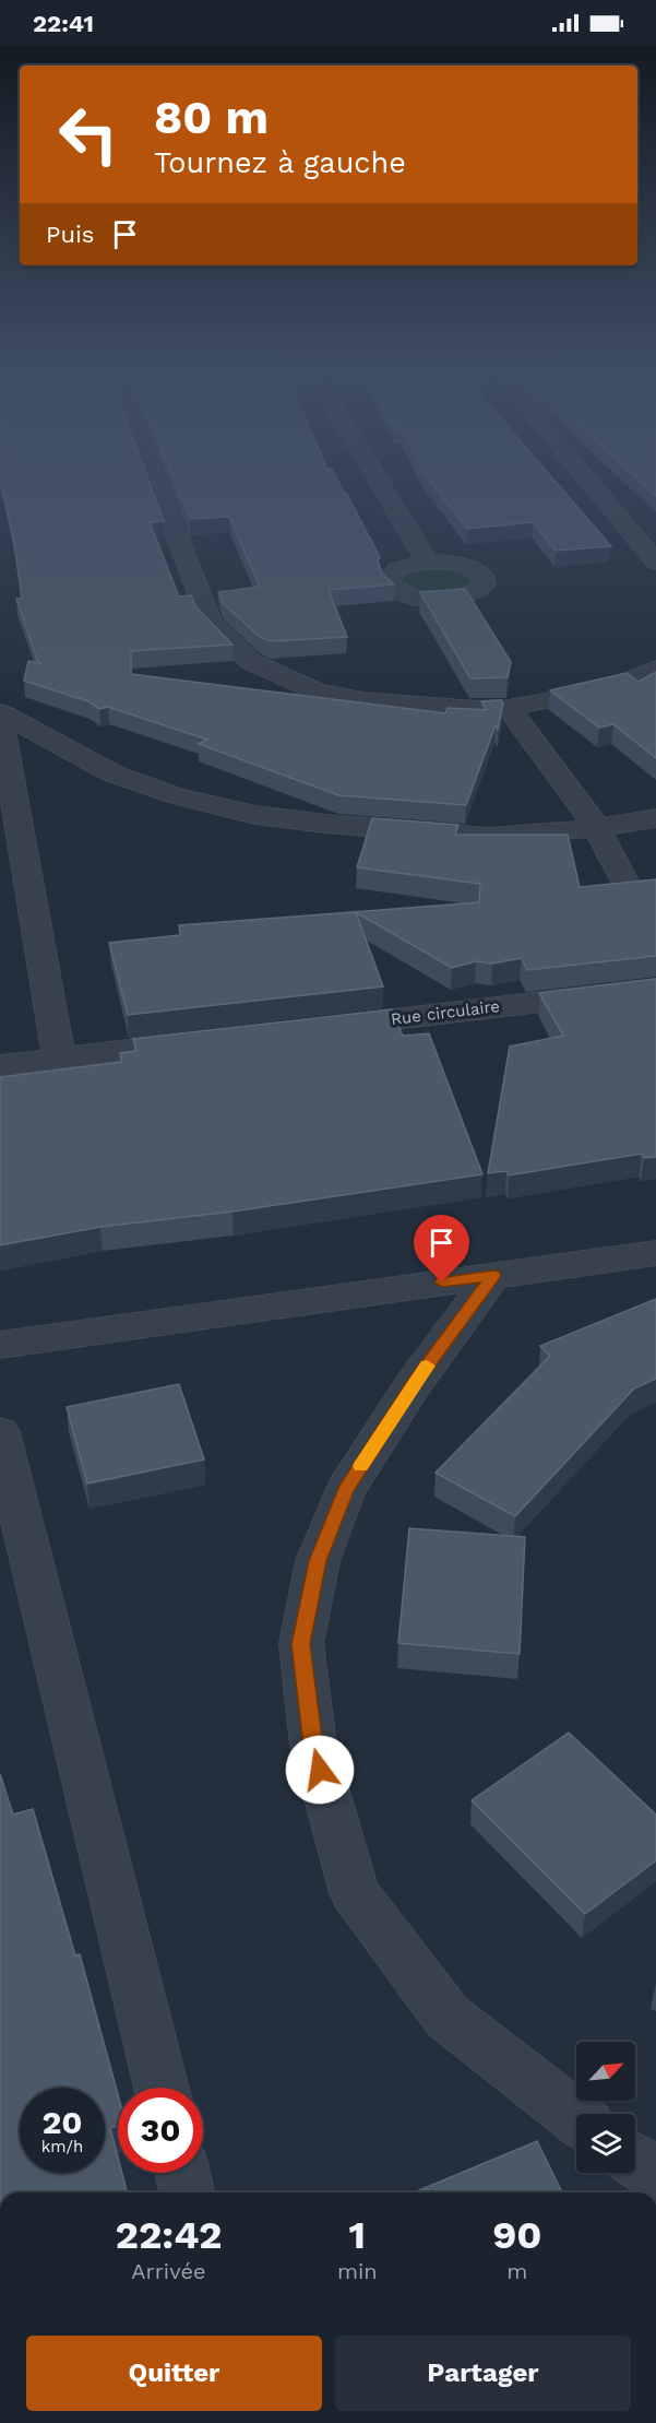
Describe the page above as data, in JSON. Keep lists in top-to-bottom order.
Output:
{
  "streets": {
    "street": ["Rue circulaire"]
  },
  "north": "top right",
  "page": {
    "status": "22:41",
    "turn": ["80 m", "Tournez à gauche"],
    "then": "Puis",
    "speed": "20 km/h",
    "limit": "30",
    "eta": [
      "22:42",
      "Arrivée",
      "1",
      "min",
      "90",
      "m"
    ],
    "buttons": ["Quitter", "Partager"]
  }
}
